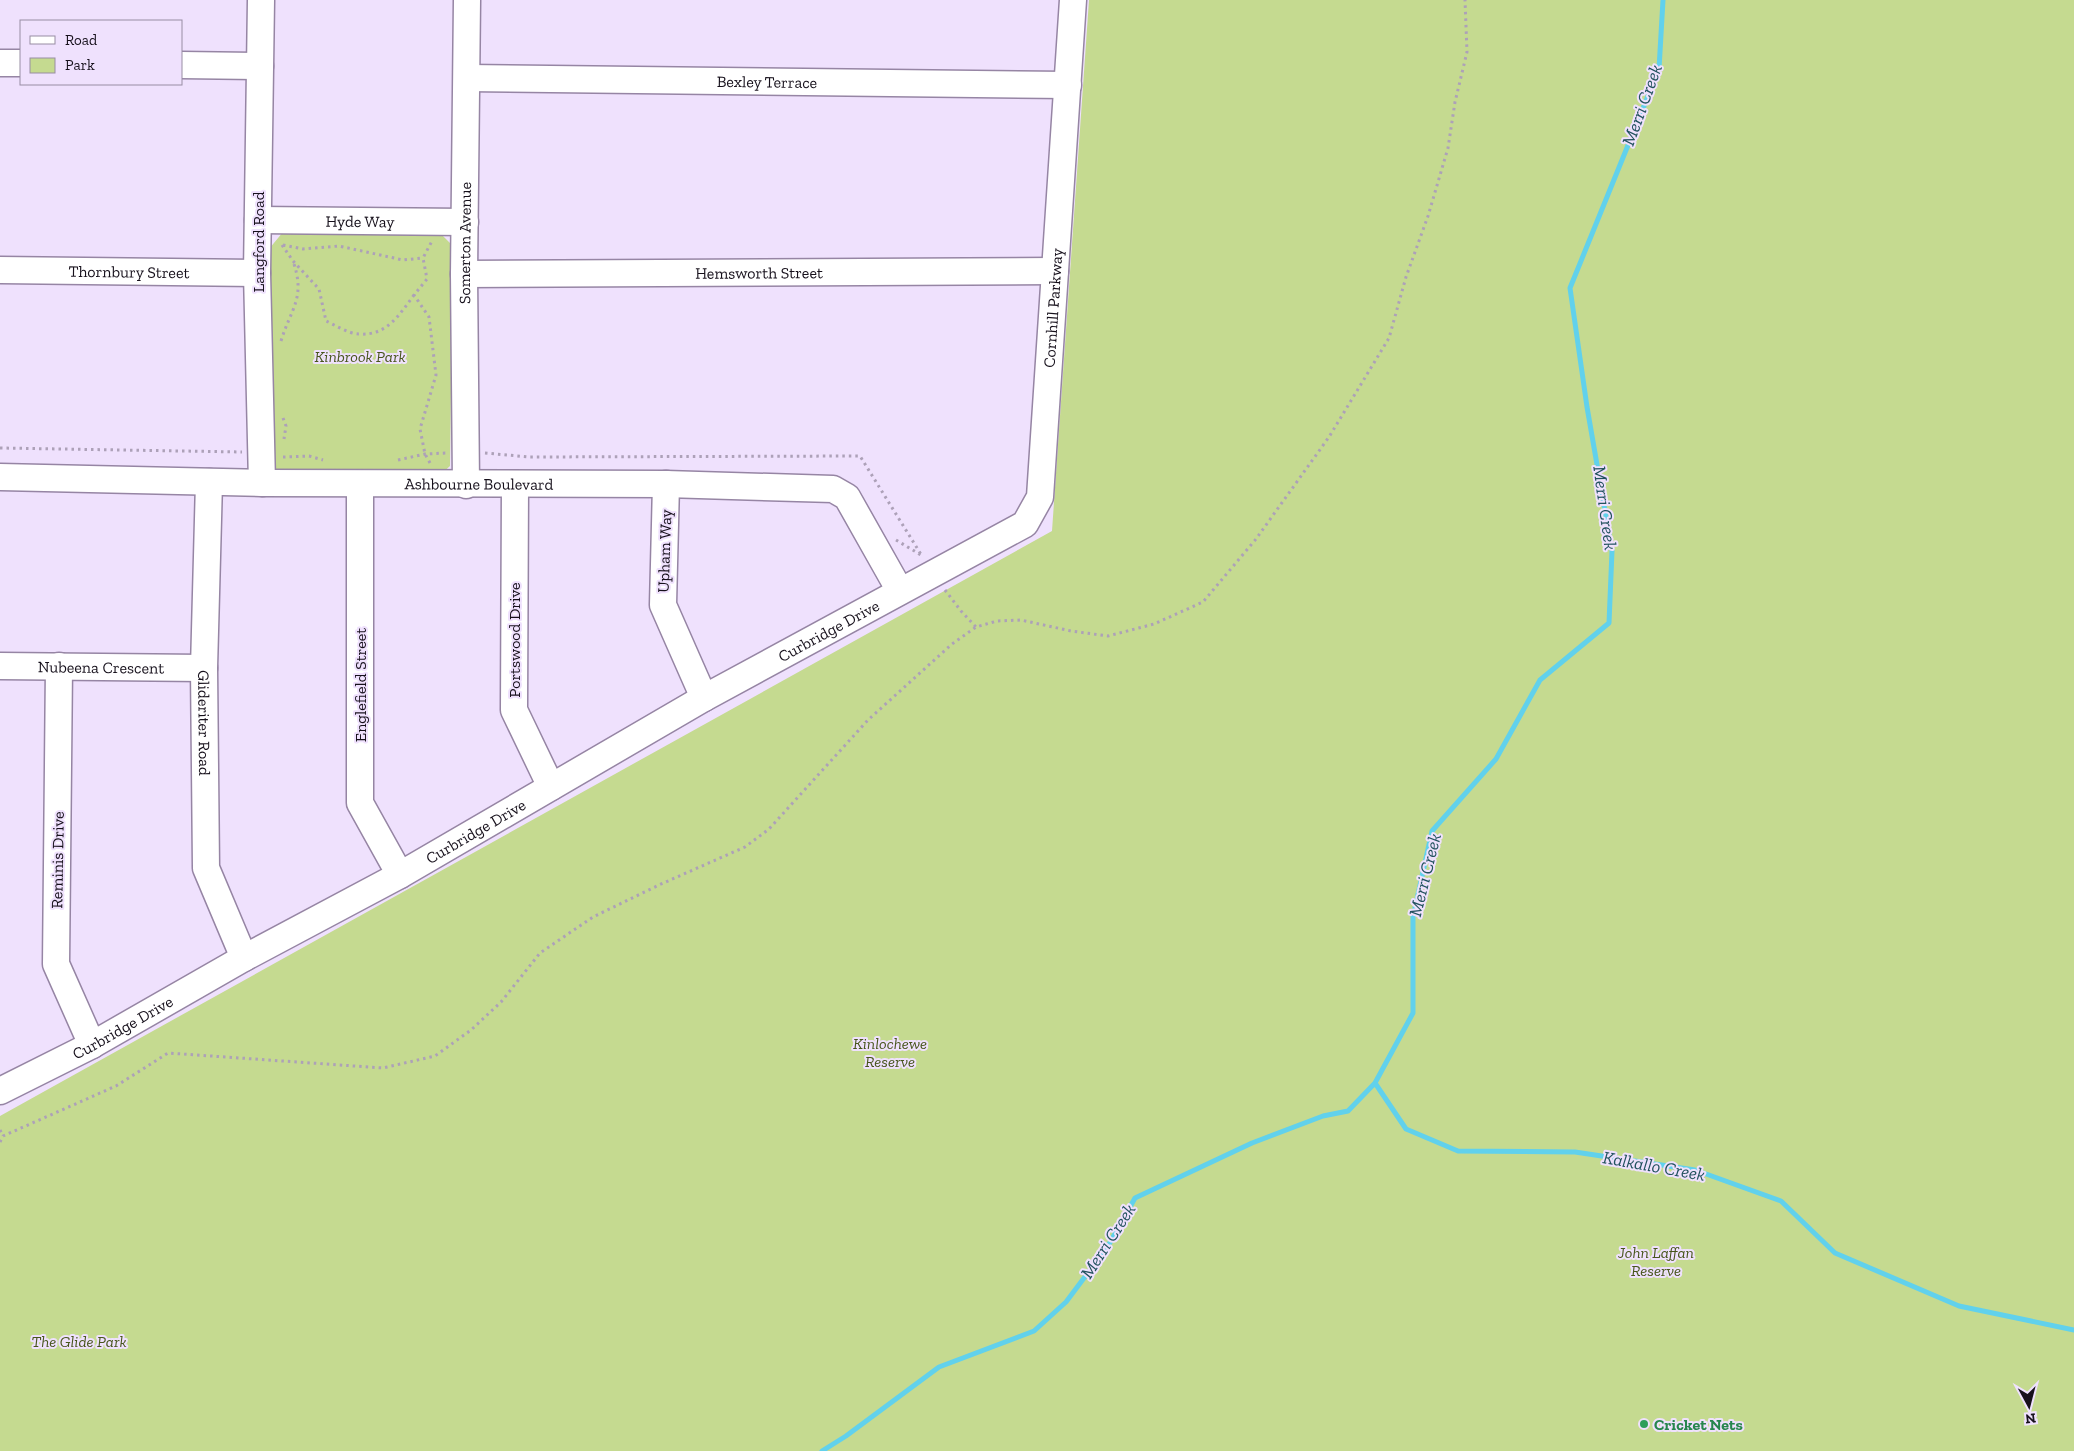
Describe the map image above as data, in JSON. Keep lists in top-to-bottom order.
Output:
{
  "streets": {
    "street": [
      "Bexley Terrace",
      "Hyde Way",
      "Langford Road",
      "Somerton Avenue",
      "Thornbury Street",
      "Hemsworth Street",
      "Cornhill Parkway",
      "Ashbourne Boulevard",
      "Upham Way",
      "Curbridge Drive",
      "Portswood Drive",
      "Nubeena Crescent",
      "Englefield Street",
      "Glideriter Road",
      "Reminis Drive"
    ]
  },
  "crossings": [
    ["Bexley Terrace", "Somerton Avenue"],
    ["Bexley Terrace", "Cornhill Parkway"],
    ["Hyde Way", "Langford Road"],
    ["Hyde Way", "Somerton Avenue"],
    ["Langford Road", "Thornbury Street"],
    ["Langford Road", "Ashbourne Boulevard"],
    ["Somerton Avenue", "Hemsworth Street"],
    ["Somerton Avenue", "Ashbourne Boulevard"],
    ["Hemsworth Street", "Cornhill Parkway"],
    ["Cornhill Parkway", "Curbridge Drive"],
    ["Ashbourne Boulevard", "Upham Way"],
    ["Ashbourne Boulevard", "Curbridge Drive"],
    ["Ashbourne Boulevard", "Portswood Drive"],
    ["Ashbourne Boulevard", "Englefield Street"],
    ["Ashbourne Boulevard", "Glideriter Road"],
    ["Upham Way", "Curbridge Drive"],
    ["Curbridge Drive", "Portswood Drive"],
    ["Curbridge Drive", "Englefield Street"],
    ["Curbridge Drive", "Glideriter Road"],
    ["Curbridge Drive", "Reminis Drive"],
    ["Nubeena Crescent", "Glideriter Road"],
    ["Nubeena Crescent", "Reminis Drive"]
  ],
  "water": ["Merri Creek", "Kalkallo Creek"],
  "parks": [
    "Kinbrook Park",
    "Kinlochewe Reserve",
    "John Laffan Reserve",
    "The Glide Park"
  ],
  "places": ["Cricket Nets"],
  "legend": ["Road", "Park"],
  "north": "bottom"
}
